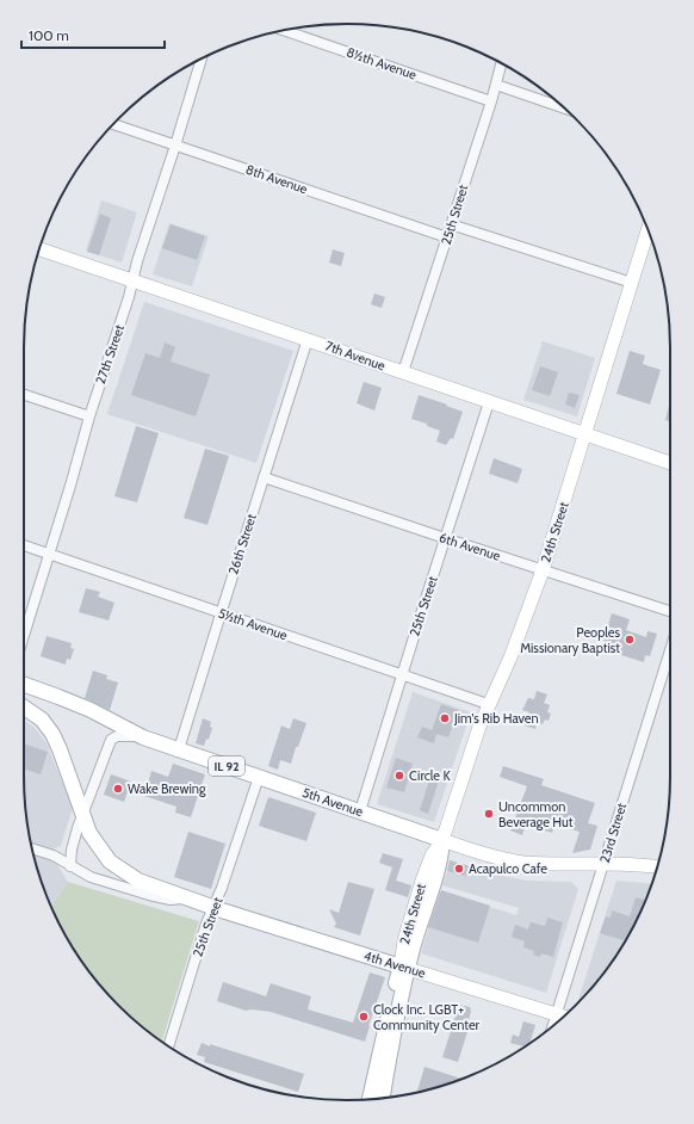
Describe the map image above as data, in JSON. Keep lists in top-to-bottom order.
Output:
{
  "streets": {
    "main road": [
      "24th Street",
      "IL 92",
      "5th Avenue",
      "4th Avenue"
    ],
    "street": [
      "8½th Avenue",
      "8th Avenue",
      "25th Street",
      "27th Street",
      "7th Avenue",
      "26th Street",
      "6th Avenue",
      "5½th Avenue",
      "23rd Street"
    ]
  },
  "crossings": [
    ["8½th Avenue", "25th Street"],
    ["8th Avenue", "25th Street"],
    ["8th Avenue", "27th Street"],
    ["25th Street", "7th Avenue"],
    ["25th Street", "6th Avenue"],
    ["25th Street", "5½th Avenue"],
    ["25th Street", "5th Avenue"],
    ["25th Street", "4th Avenue"],
    ["27th Street", "7th Avenue"],
    ["27th Street", "5½th Avenue"],
    ["7th Avenue", "24th Street"],
    ["7th Avenue", "26th Street"],
    ["24th Street", "6th Avenue"],
    ["24th Street", "5½th Avenue"],
    ["24th Street", "5th Avenue"],
    ["24th Street", "4th Avenue"],
    ["26th Street", "6th Avenue"],
    ["26th Street", "5½th Avenue"],
    ["26th Street", "5th Avenue"],
    ["5th Avenue", "23rd Street"],
    ["23rd Street", "4th Avenue"]
  ],
  "places": [
    "Peoples Missionary Baptist",
    "Jim's Rib Haven",
    "Circle K",
    "Wake Brewing",
    "Uncommon Beverage Hut",
    "Acapulco Cafe",
    "Clock Inc. LGBT+ Community Center"
  ],
  "scale_bar": "100 m"
}
